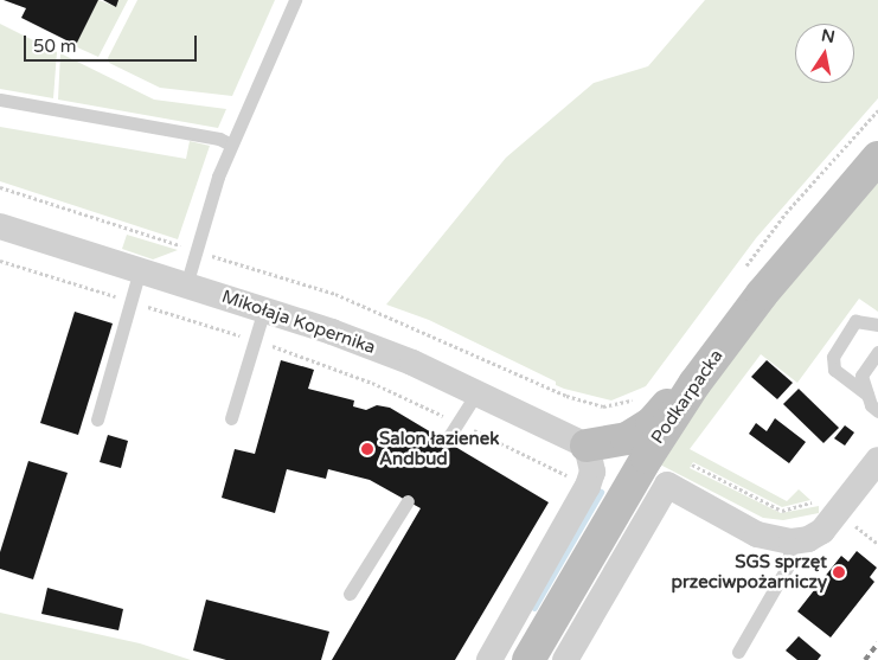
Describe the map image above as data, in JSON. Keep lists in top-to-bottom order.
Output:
{
  "streets": {
    "main road": ["Podkarpacka"],
    "street": ["Mikołaja Kopernika"]
  },
  "places": ["Salon łazienek Andbud", "SGS sprzęt przeciwpożarniczy"],
  "scale_bar": "50 m",
  "north": "top"
}
